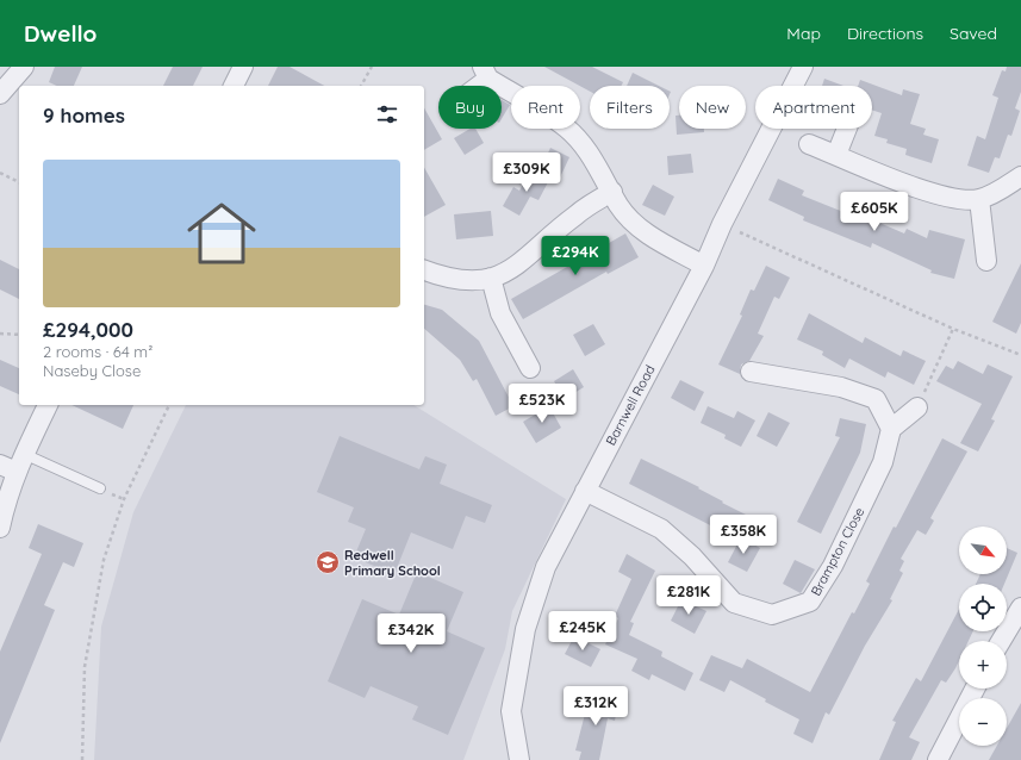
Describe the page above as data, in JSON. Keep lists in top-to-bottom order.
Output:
{
  "streets": {
    "street": ["Barnwell Road", "Brampton Close"]
  },
  "crossings": [
    ["Barnwell Road", "Brampton Close"]
  ],
  "places": {
    "school or university": ["Redwell Primary School"]
  },
  "north": "bottom right",
  "page": {
    "header": "Dwello",
    "nav": ["Map", "Directions", "Saved"],
    "chip": [
      "Buy",
      "Rent",
      "Filters",
      "New",
      "Apartment"
    ],
    "heading": "9 homes",
    "list": [
      {
        "name": "£294,000",
        "note": "2 rooms · 64 m² · Naseby Close"
      }
    ],
    "price": [
      "£309K",
      "£605K",
      "£294K",
      "£523K",
      "£358K",
      "£281K",
      "£245K",
      "£342K",
      "£312K"
    ],
    "map_buttons": ["+", "−"]
  }
}
